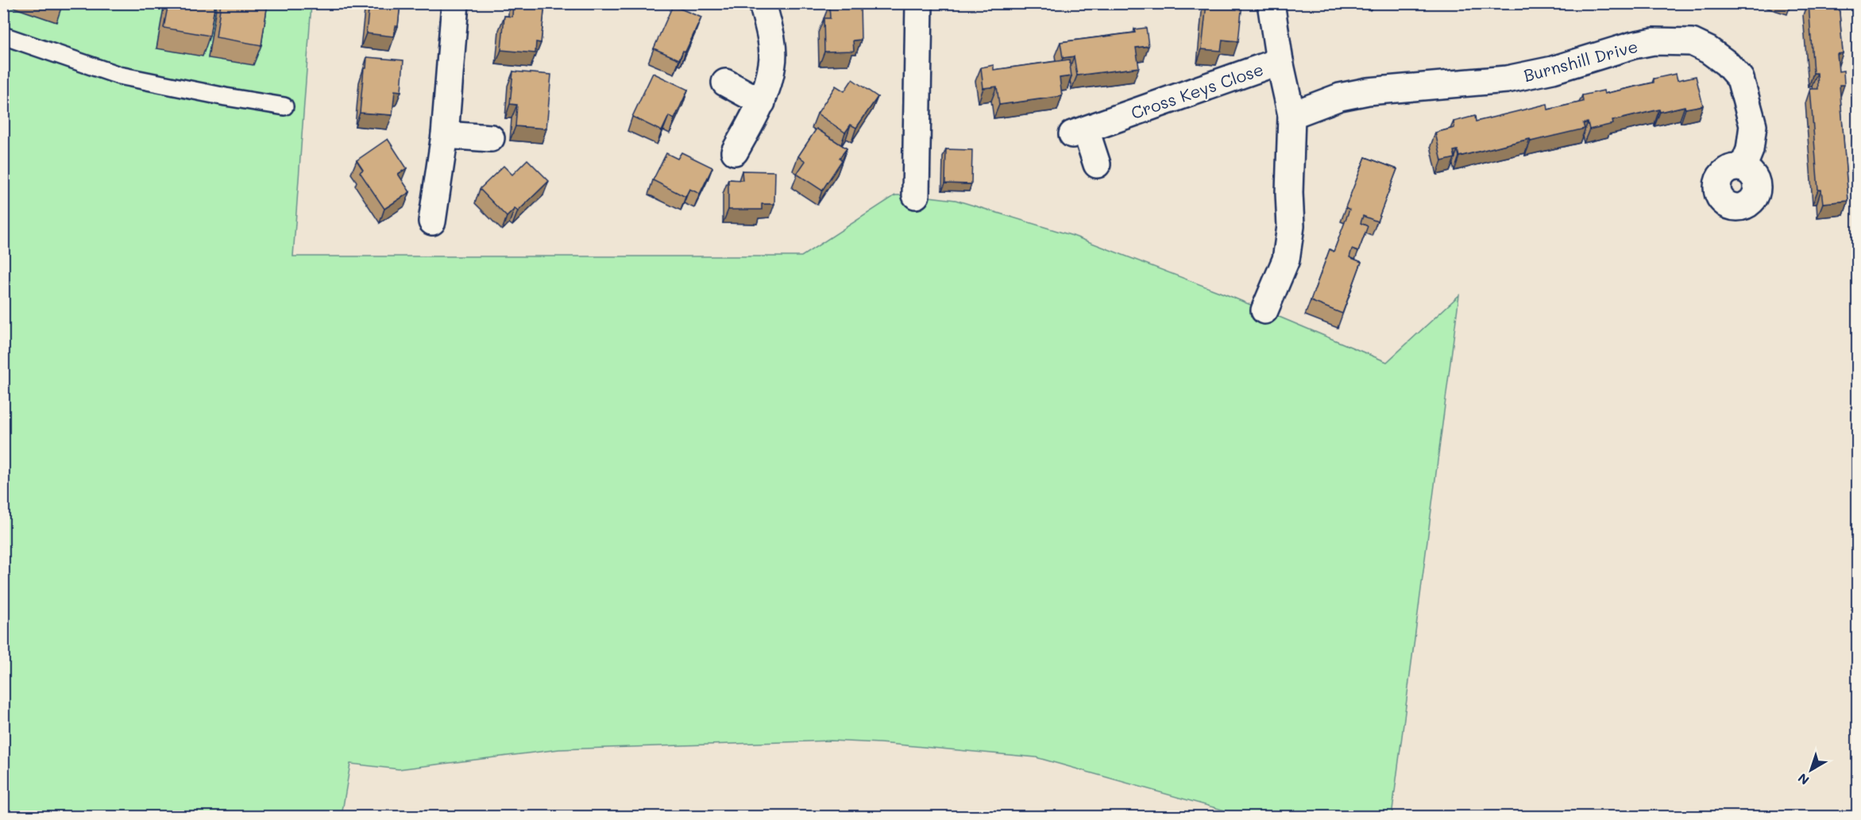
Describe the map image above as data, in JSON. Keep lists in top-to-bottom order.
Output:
{
  "streets": {
    "street": ["Burnshill Drive", "Cross Keys Close"]
  },
  "north": "bottom left"
}
